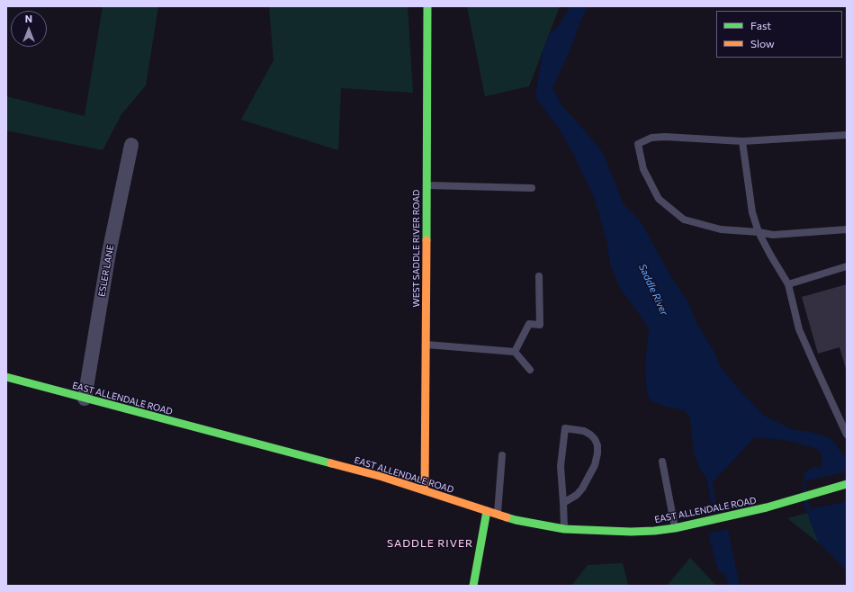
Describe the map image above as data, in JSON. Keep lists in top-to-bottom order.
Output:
{
  "streets": {
    "main road": ["WEST SADDLE RIVER ROAD", "EAST ALLENDALE ROAD"],
    "street": ["ESLER LANE"]
  },
  "crossings": [
    ["WEST SADDLE RIVER ROAD", "EAST ALLENDALE ROAD"],
    ["ESLER LANE", "EAST ALLENDALE ROAD"]
  ],
  "districts": ["SADDLE RIVER"],
  "water": ["Saddle River"],
  "legend": ["Fast", "Slow"],
  "north": "top"
}
